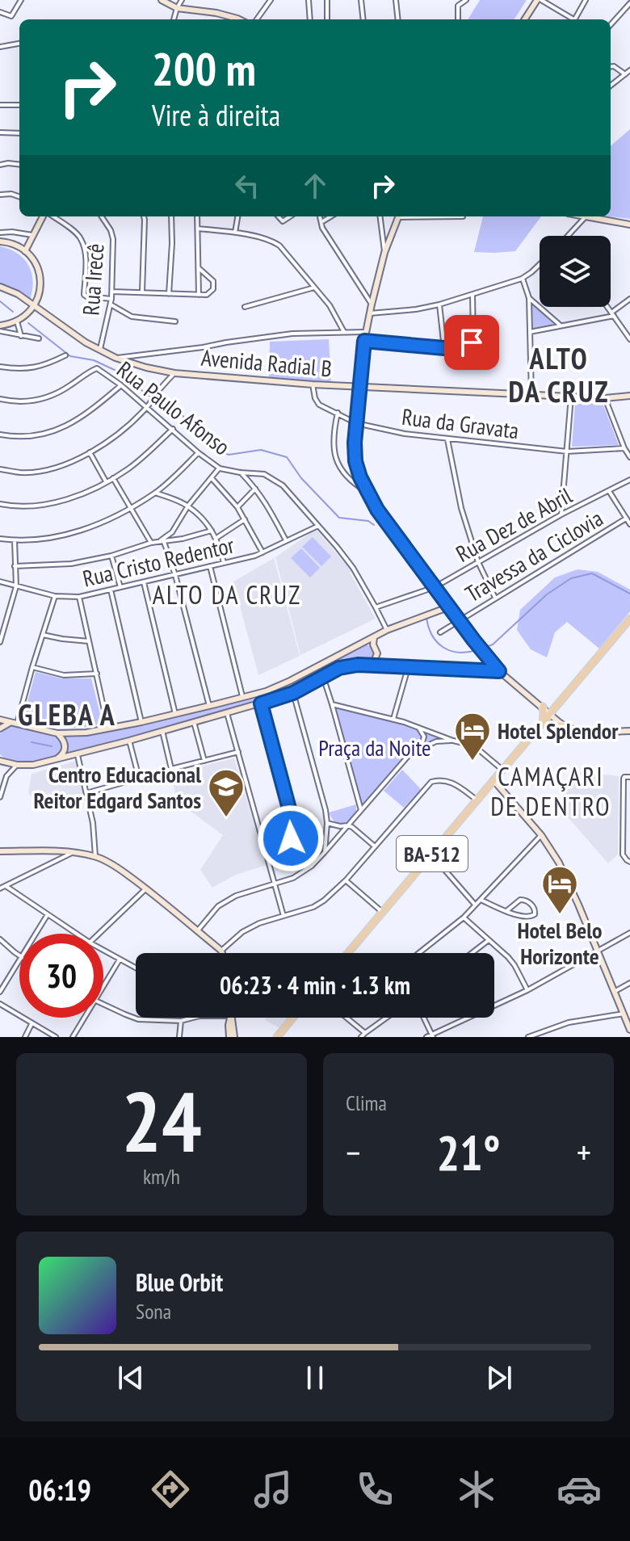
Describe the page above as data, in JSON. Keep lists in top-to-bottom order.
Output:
{
  "streets": {
    "main road": ["BA-512"],
    "street": [
      "Rua Irecê",
      "Avenida Radial B",
      "Rua Paulo Afonso",
      "Rua da Gravata",
      "Rua Dez de Abril",
      "Travessa da Ciclovia",
      "Rua Cristo Redentor"
    ]
  },
  "crossings": [
    ["Rua Irecê", "Avenida Radial B"],
    ["Avenida Radial B", "Rua da Gravata"],
    ["Rua Paulo Afonso", "Rua Dez de Abril"],
    ["Rua Paulo Afonso", "Rua Cristo Redentor"]
  ],
  "districts": [
    "ALTO DA CRUZ",
    "ALTO DA CRUZ",
    "GLEBA A",
    "CAMAÇARI DE DENTRO"
  ],
  "parks": ["Praça da Noite"],
  "places": {
    "hotel": ["Hotel Splendor", "Hotel Belo Horizonte"],
    "school or university": ["Centro Educacional Reitor Edgard Santos"]
  },
  "page": {
    "turn": ["200 m", "Vire à direita"],
    "limit": "30",
    "trip": "06:23 · 4 min · 1.3 km",
    "tile": [
      ["24", "km/h"],
      "Clima"
    ],
    "heat": ["−", "21°", "+"],
    "song": ["Blue Orbit", "Sona"],
    "tabs": "06:19"
  }
}
